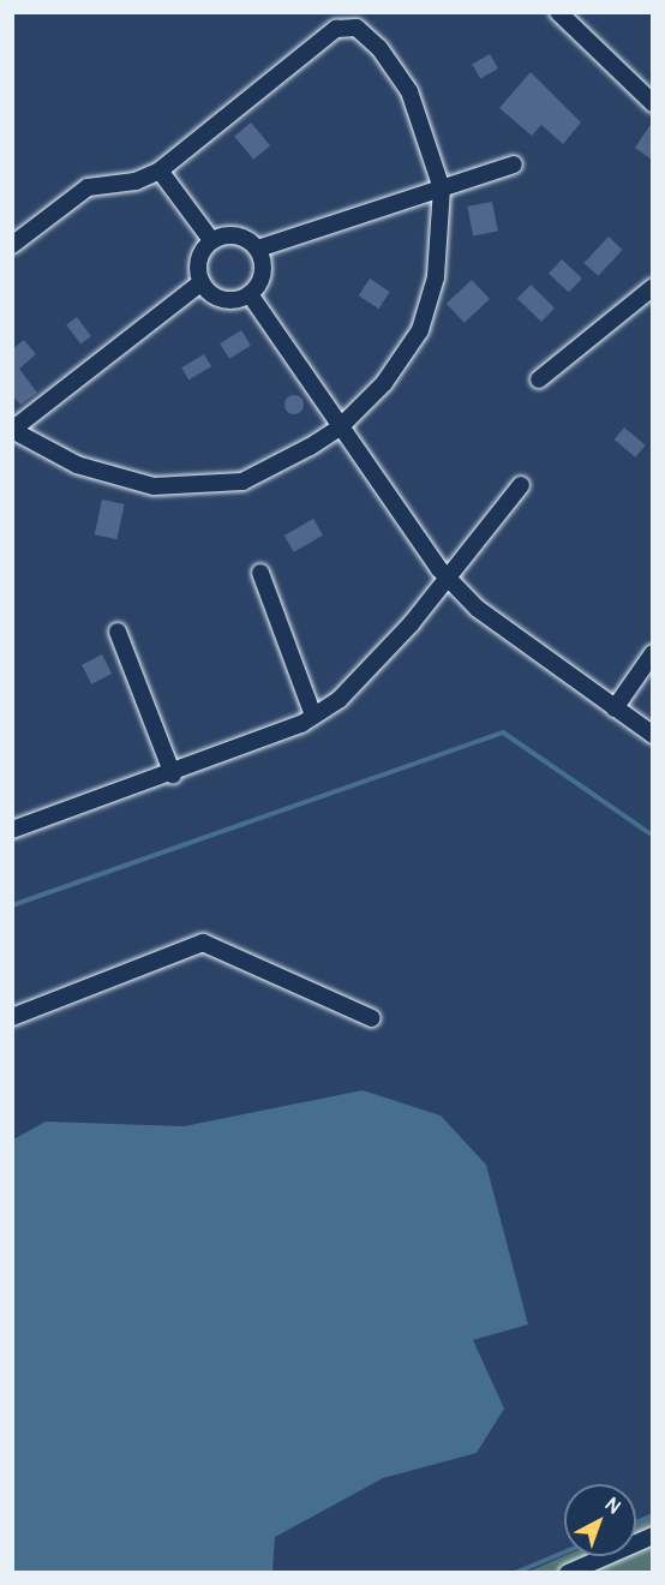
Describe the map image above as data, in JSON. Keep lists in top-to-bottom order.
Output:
{
  "north": "top right"
}
